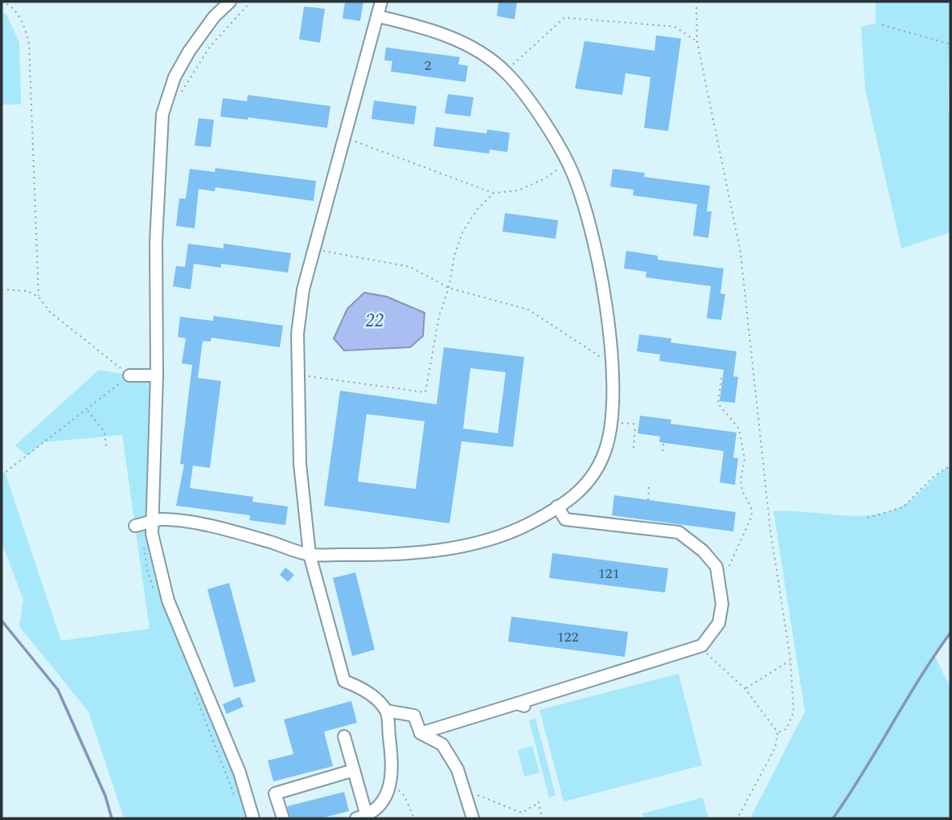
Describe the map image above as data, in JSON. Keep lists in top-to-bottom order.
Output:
{
  "water": ["22"],
  "house_numbers": ["2", "121", "122"]
}
